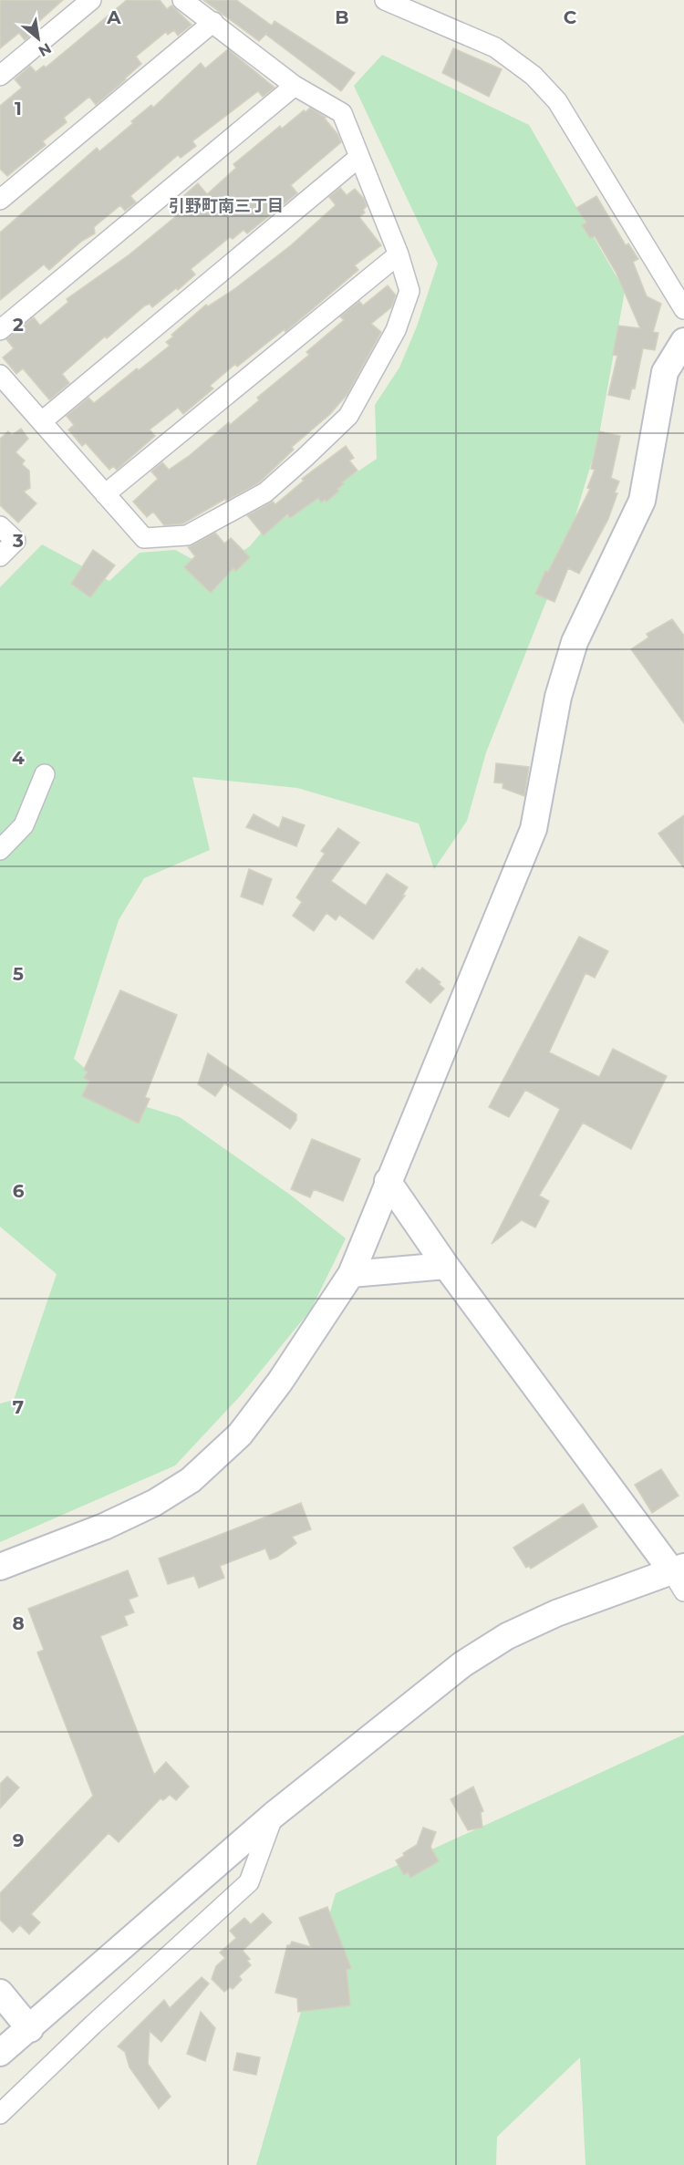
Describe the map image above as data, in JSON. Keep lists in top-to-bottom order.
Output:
{
  "districts": ["引野町南三丁目"],
  "north": "bottom right",
  "grid": {
    "columns": ["A", "B", "C"],
    "rows": [
      "1",
      "2",
      "3",
      "4",
      "5",
      "6",
      "7",
      "8",
      "9"
    ]
  }
}
